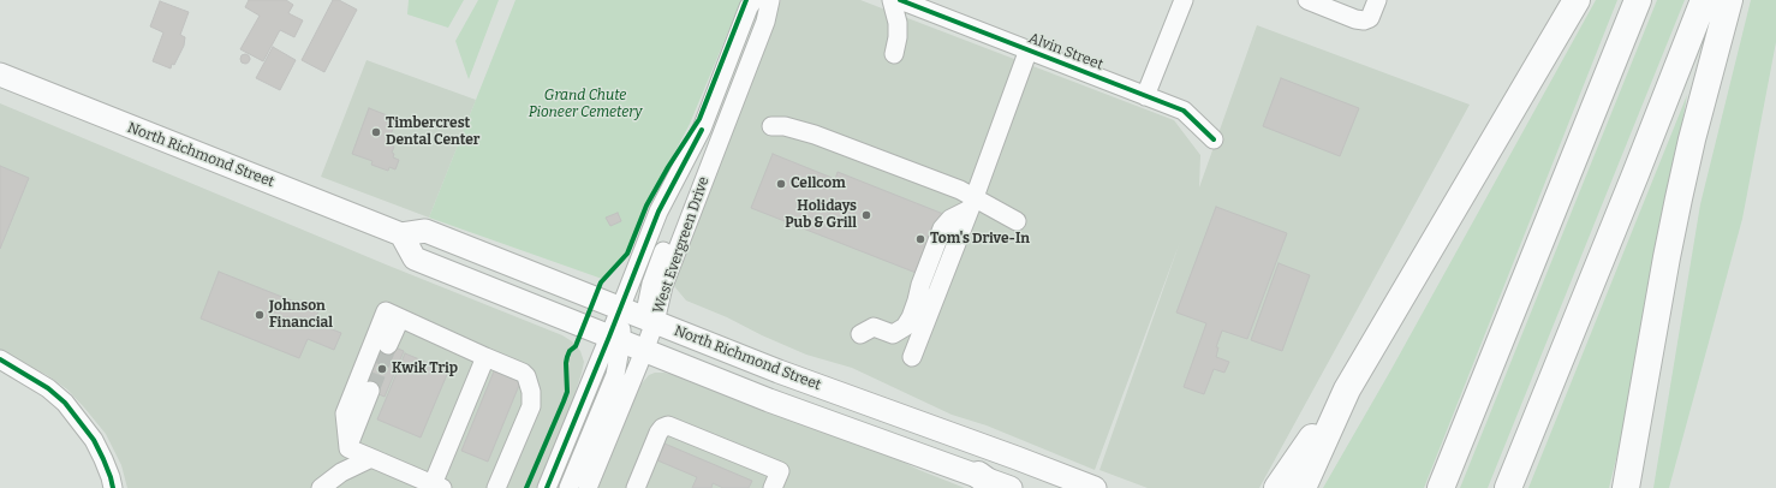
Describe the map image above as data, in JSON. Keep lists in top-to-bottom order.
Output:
{
  "streets": {
    "main road": ["North Richmond Street"],
    "street": ["Alvin Street", "West Evergreen Drive"]
  },
  "crossings": [
    ["North Richmond Street", "West Evergreen Drive"]
  ],
  "parks": ["Grand Chute Pioneer Cemetery"],
  "places": [
    "Timbercrest Dental Center",
    "Cellcom",
    "Holidays Pub & Grill",
    "Tom's Drive-In",
    "Johnson Financial",
    "Kwik Trip"
  ]
}
